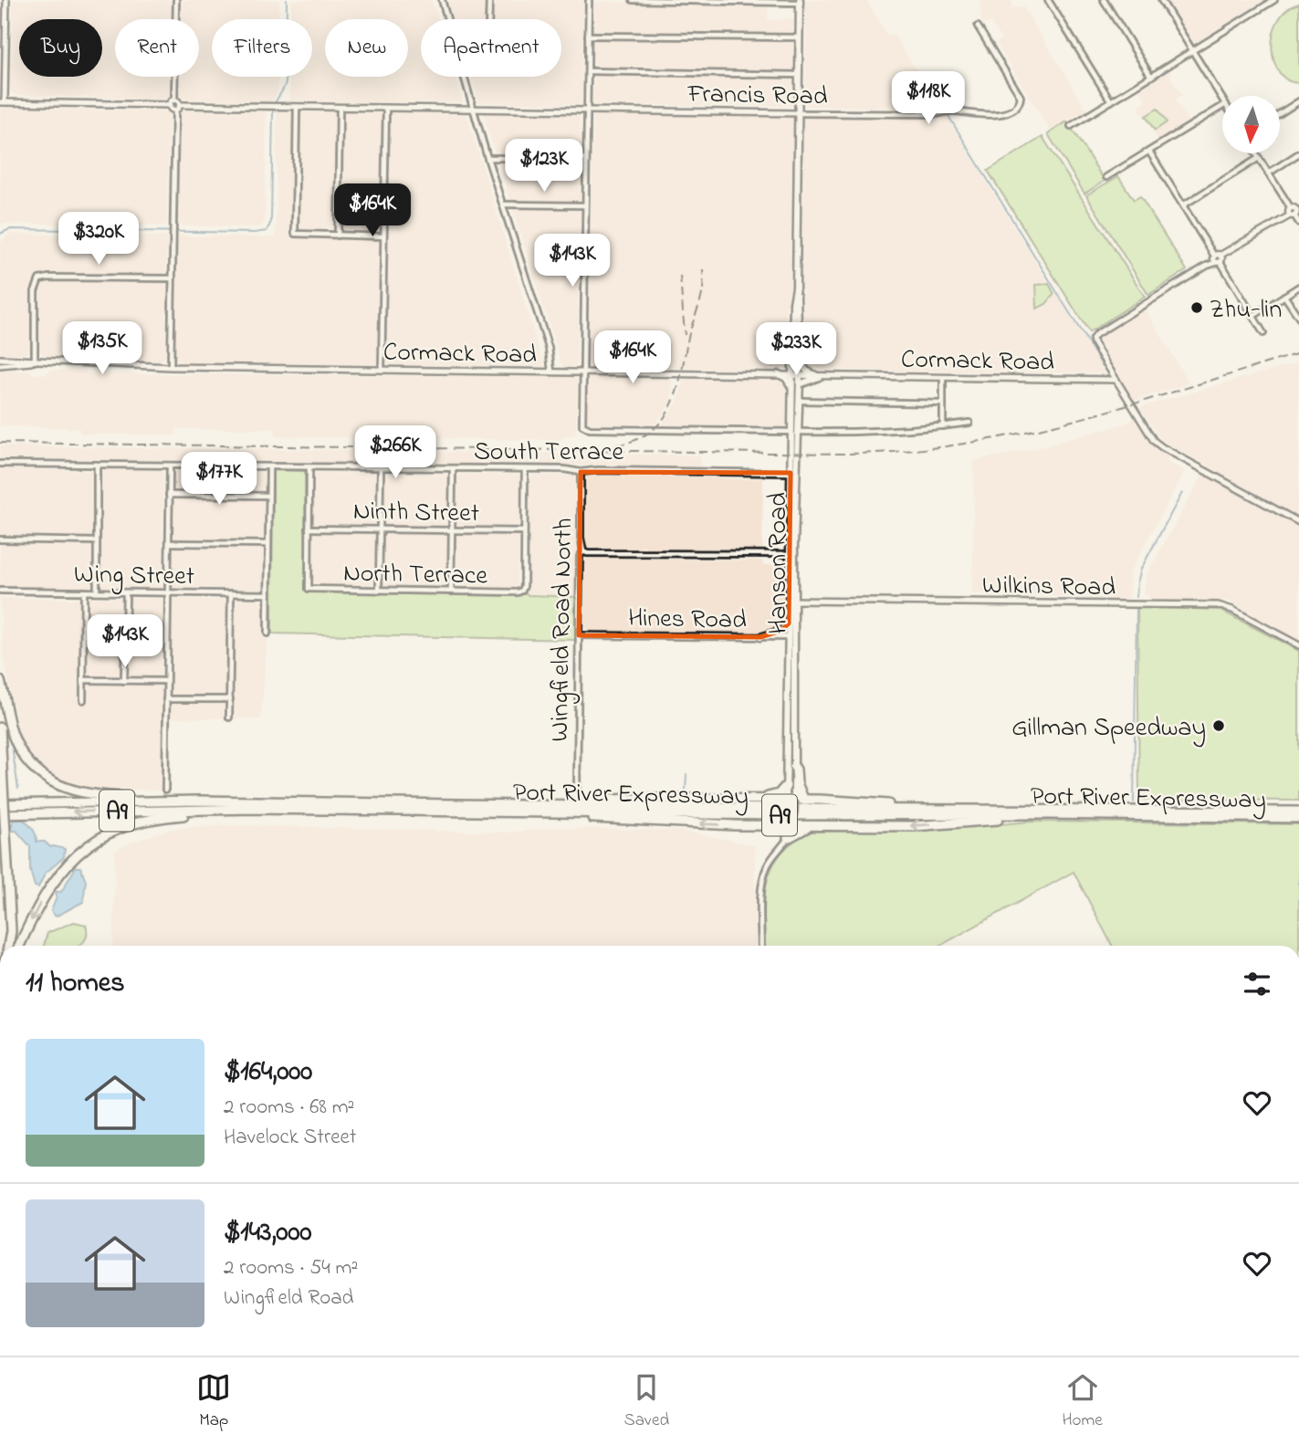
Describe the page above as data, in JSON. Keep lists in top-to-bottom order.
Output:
{
  "streets": {
    "highway": ["Port River Expressway", "A9"],
    "main road": ["Hanson Road"],
    "street": [
      "Francis Road",
      "Cormack Road",
      "South Terrace",
      "Ninth Street",
      "North Terrace",
      "Wing Street",
      "Wilkins Road",
      "Hines Road",
      "Wingfield Road North"
    ]
  },
  "crossings": [
    ["Francis Road", "Hanson Road"],
    ["Cormack Road", "Hanson Road"],
    ["South Terrace", "Hanson Road"],
    ["South Terrace", "Wingfield Road North"],
    ["Ninth Street", "North Terrace"],
    ["Hanson Road", "Wilkins Road"],
    ["Hanson Road", "Hines Road"],
    ["Hines Road", "Wingfield Road North"]
  ],
  "places": ["Zhu-lin", "Gillman Speedway"],
  "north": "bottom",
  "page": {
    "chip": [
      "Buy",
      "Rent",
      "Filters",
      "New",
      "Apartment"
    ],
    "price": [
      "$118K",
      "$123K",
      "$164K",
      "$320K",
      "$143K",
      "$135K",
      "$233K",
      "$164K",
      "$266K",
      "$177K",
      "$143K"
    ],
    "heading": "11 homes",
    "list": [
      {
        "name": "$164,000",
        "note": "2 rooms · 68 m² · Havelock Street"
      },
      {
        "name": "$143,000",
        "note": "2 rooms · 54 m² · Wingfield Road"
      }
    ],
    "tabs": ["Map", "Saved", "Home"]
  }
}
